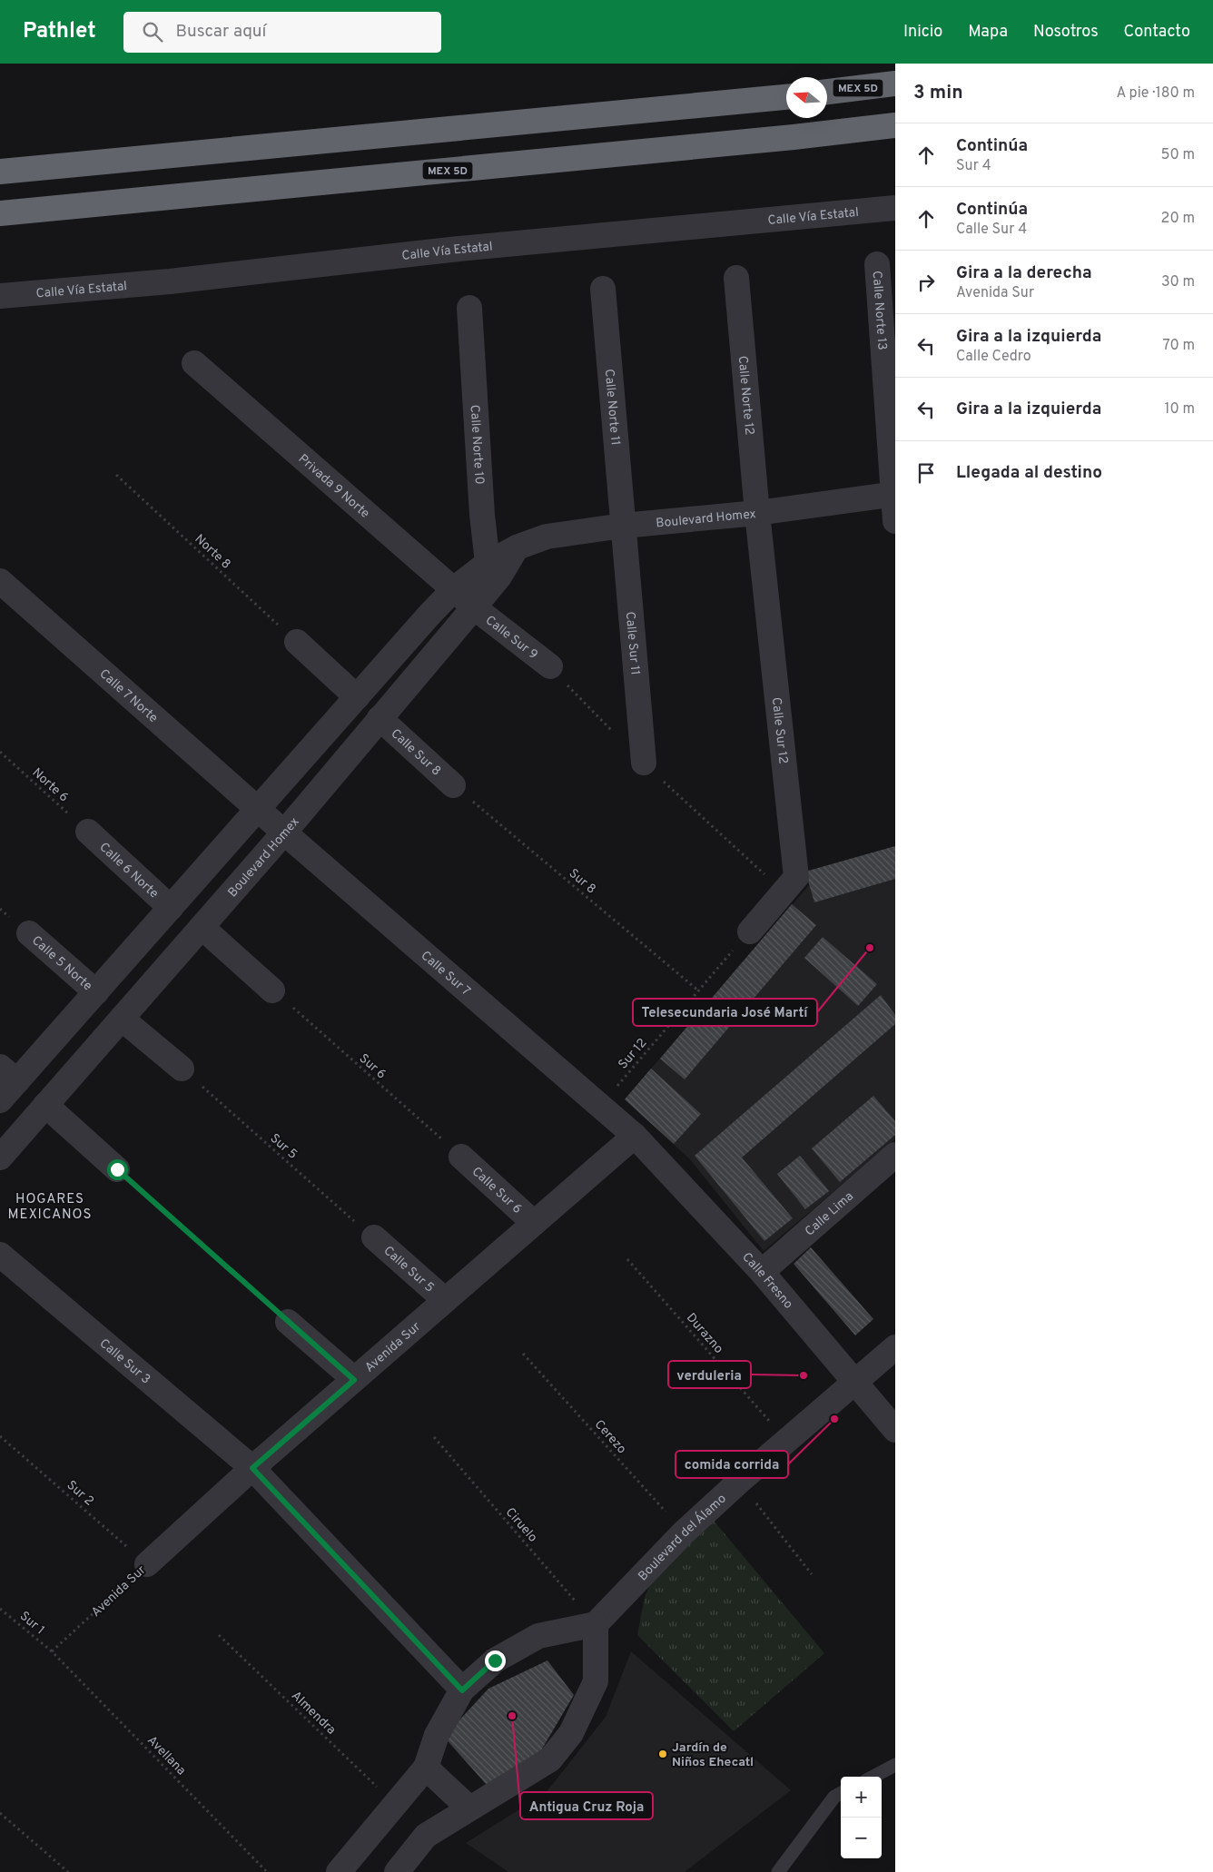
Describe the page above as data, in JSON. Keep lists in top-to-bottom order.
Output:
{
  "streets": {
    "highway": ["MEX 5D"],
    "street": [
      "Calle Vía Estatal",
      "Calle Norte 13",
      "Calle Norte 12",
      "Calle Norte 11",
      "Calle Norte 10",
      "Privada 9 Norte",
      "Boulevard Homex",
      "Calle Sur 9",
      "Calle Sur 11",
      "Calle 7 Norte",
      "Calle Sur 12",
      "Calle Sur 8",
      "Calle 6 Norte",
      "Calle 5 Norte",
      "Calle Sur 7",
      "Calle Sur 6",
      "Calle Lima",
      "Calle Sur 5",
      "Calle Fresno",
      "Avenida Sur",
      "Calle Sur 3",
      "Boulevard del Álamo"
    ],
    "path": [
      "Norte 8",
      "Norte 6",
      "Sur 8",
      "Sur 12",
      "Sur 6",
      "Sur 5",
      "Durazno",
      "Cerezo",
      "Sur 2",
      "Ciruelo",
      "Sur 1",
      "Almendra",
      "Avellana"
    ]
  },
  "crossings": [
    ["Calle Norte 13", "Boulevard Homex"],
    ["Calle Norte 12", "Boulevard Homex"],
    ["Calle Norte 12", "Calle Sur 12"],
    ["Calle Norte 11", "Boulevard Homex"],
    ["Calle Norte 11", "Calle Sur 11"],
    ["Calle Norte 10", "Boulevard Homex"],
    ["Privada 9 Norte", "Boulevard Homex"],
    ["Privada 9 Norte", "Calle Sur 9"],
    ["Boulevard Homex", "Calle Sur 9"],
    ["Boulevard Homex", "Calle Sur 11"],
    ["Boulevard Homex", "Calle 7 Norte"],
    ["Boulevard Homex", "Calle Sur 12"],
    ["Boulevard Homex", "Calle Sur 8"],
    ["Boulevard Homex", "Calle 6 Norte"],
    ["Boulevard Homex", "Calle 5 Norte"],
    ["Boulevard Homex", "Calle Sur 7"],
    ["Calle 7 Norte", "Calle Sur 7"],
    ["Calle Sur 12", "Sur 12"],
    ["Calle Sur 8", "Sur 8"],
    ["Norte 6", "Calle 6 Norte"],
    ["Sur 8", "Sur 12"],
    ["Calle Sur 7", "Sur 12"],
    ["Calle Sur 7", "Calle Fresno"],
    ["Calle Sur 7", "Avenida Sur"],
    ["Sur 6", "Calle Sur 6"],
    ["Sur 5", "Calle Sur 5"],
    ["Calle Sur 6", "Avenida Sur"],
    ["Calle Lima", "Calle Fresno"],
    ["Calle Sur 5", "Avenida Sur"],
    ["Calle Fresno", "Avenida Sur"],
    ["Calle Fresno", "Boulevard del Álamo"],
    ["Durazno", "Boulevard del Álamo"],
    ["Avenida Sur", "Calle Sur 3"],
    ["Avenida Sur", "Sur 2"],
    ["Avenida Sur", "Sur 1"],
    ["Avenida Sur", "Avellana"],
    ["Cerezo", "Boulevard del Álamo"],
    ["Ciruelo", "Boulevard del Álamo"],
    ["Sur 1", "Avellana"]
  ],
  "districts": ["HOGARES MEXICANOS"],
  "places": [
    "Telesecundaria José Martí",
    "verduleria",
    "comida corrida",
    "Antigua Cruz Roja",
    "Jardín de Niños Ehecatl"
  ],
  "north": "left",
  "page": {
    "header": "Pathlet",
    "search": "Buscar aquí",
    "nav": [
      "Inicio",
      "Mapa",
      "Nosotros",
      "Contacto"
    ],
    "heading": ["3 min", "A pie · 180 m"],
    "list": [
      ["Continúa", "Sur 4", "50 m"],
      ["Continúa", "Calle Sur 4", "20 m"],
      ["Gira a la derecha", "Avenida Sur", "30 m"],
      ["Gira a la izquierda", "Calle Cedro", "70 m"],
      ["Gira a la izquierda", "10 m"],
      "Llegada al destino"
    ],
    "map_buttons": ["+", "−"]
  }
}
